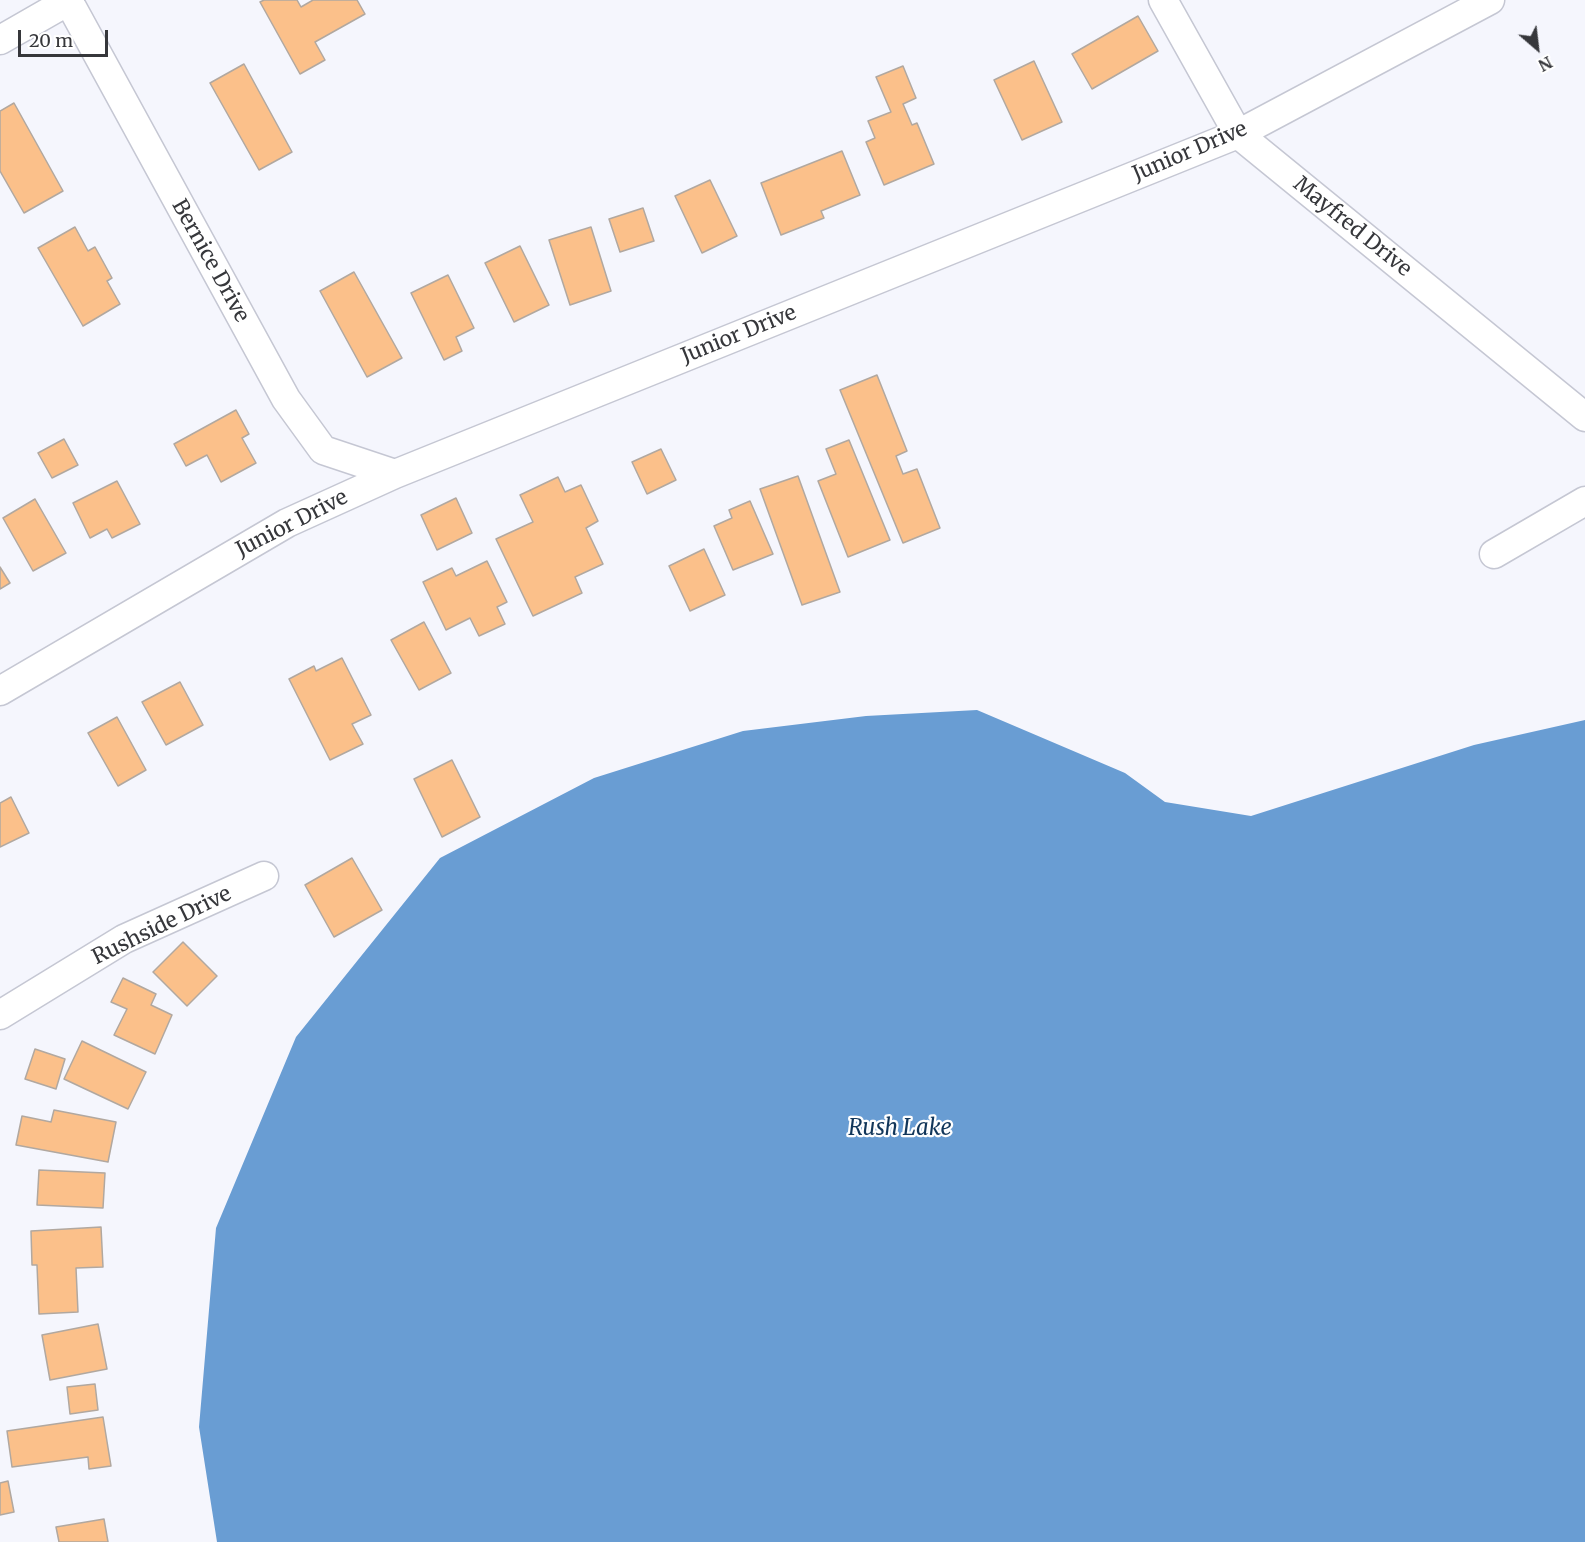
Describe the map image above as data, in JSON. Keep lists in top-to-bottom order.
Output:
{
  "streets": {
    "street": [
      "Junior Drive",
      "Mayfred Drive",
      "Bernice Drive",
      "Rushside Drive"
    ]
  },
  "crossings": [
    ["Junior Drive", "Mayfred Drive"],
    ["Junior Drive", "Bernice Drive"]
  ],
  "water": ["Rush Lake"],
  "scale_bar": "20 m",
  "north": "bottom right"
}
